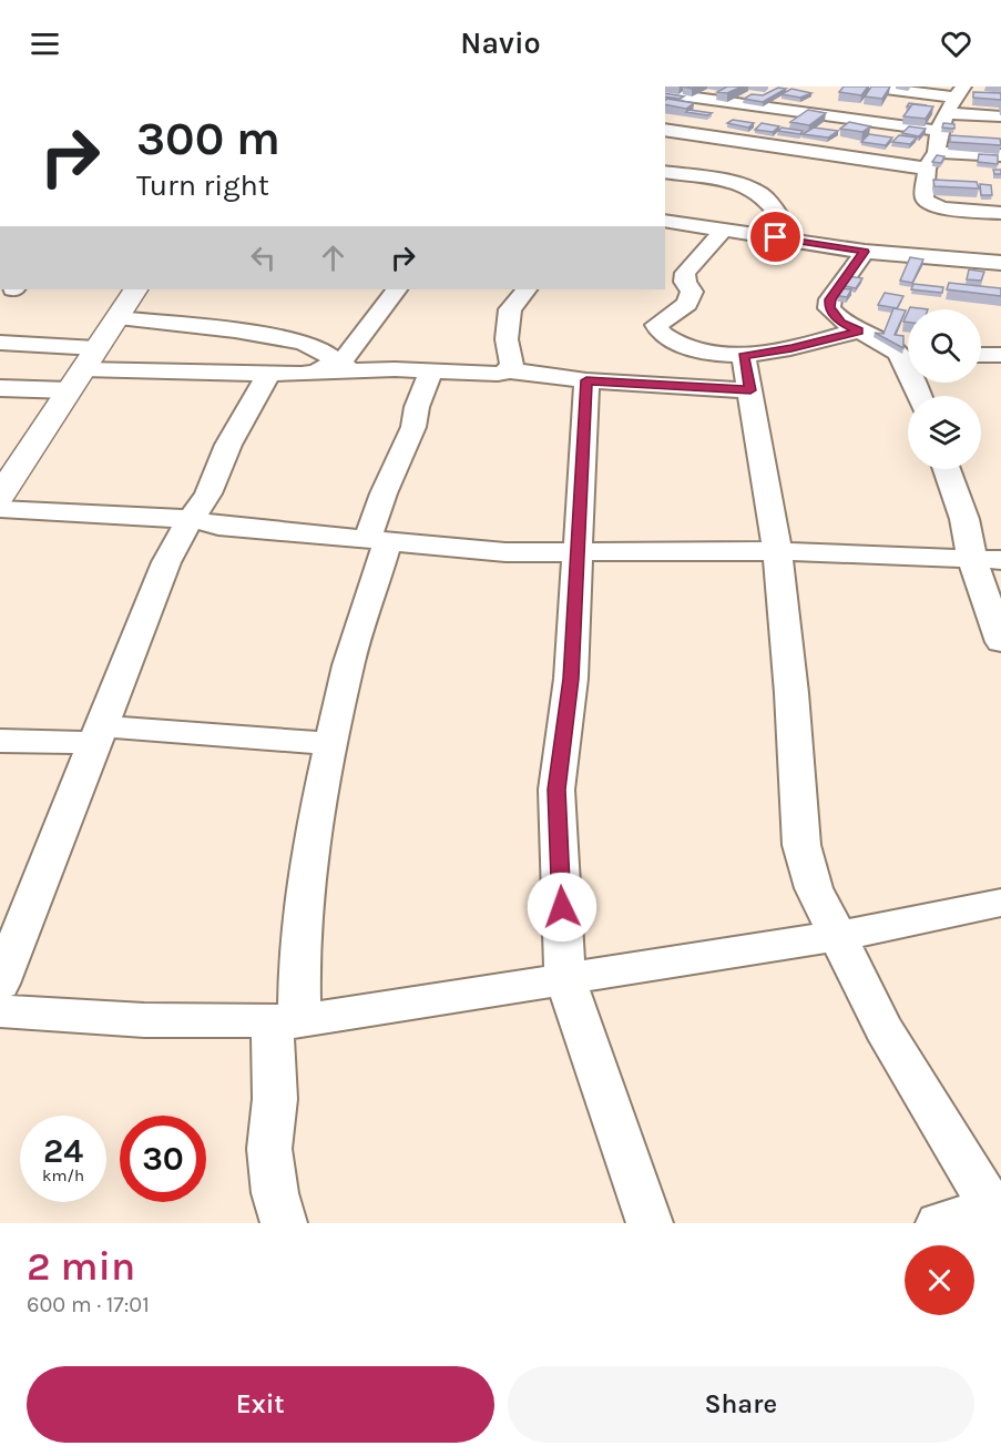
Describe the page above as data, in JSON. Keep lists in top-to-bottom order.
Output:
{
  "page": {
    "header": "Navio",
    "turn": ["300 m", "Turn right"],
    "speed": "24 km/h",
    "limit": "30",
    "heading": ["2 min", "600 m · 17:01"],
    "buttons": ["Exit", "Share"]
  }
}
